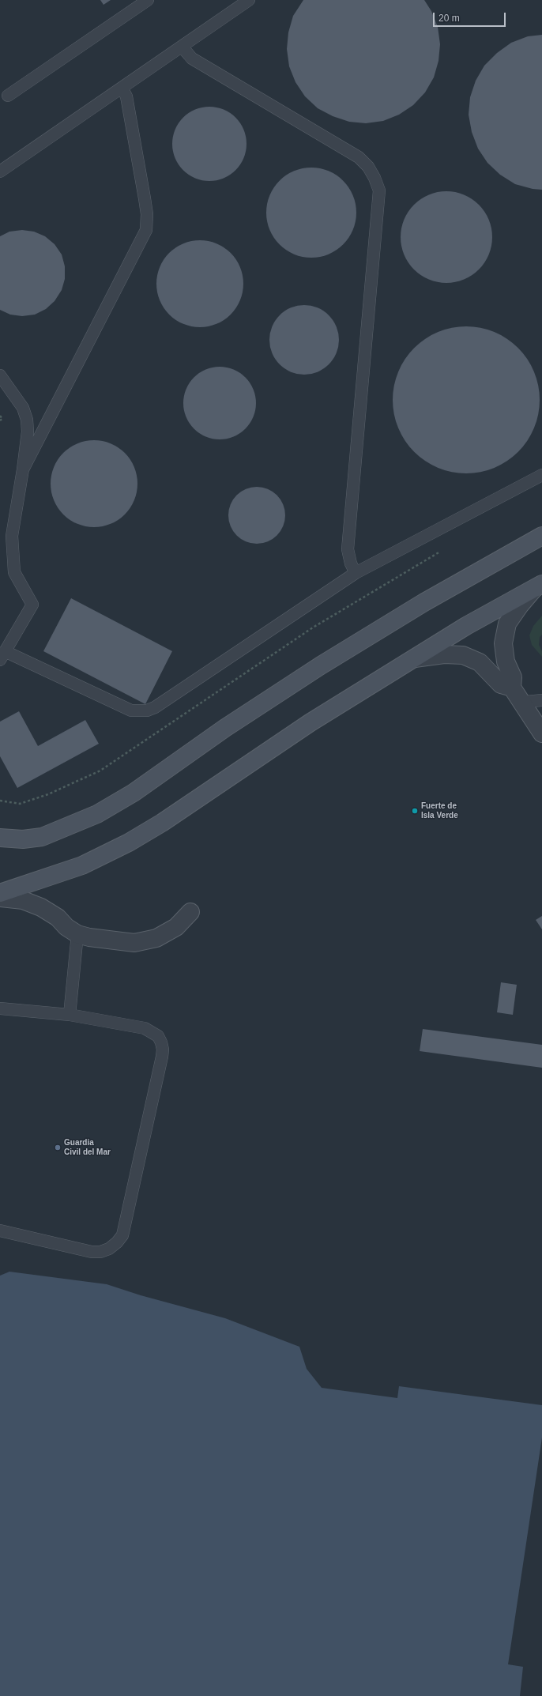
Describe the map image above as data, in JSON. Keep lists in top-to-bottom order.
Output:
{
  "places": ["Fuerte de Isla Verde", "Guardia Civil del Mar"],
  "scale_bar": "20 m"
}
